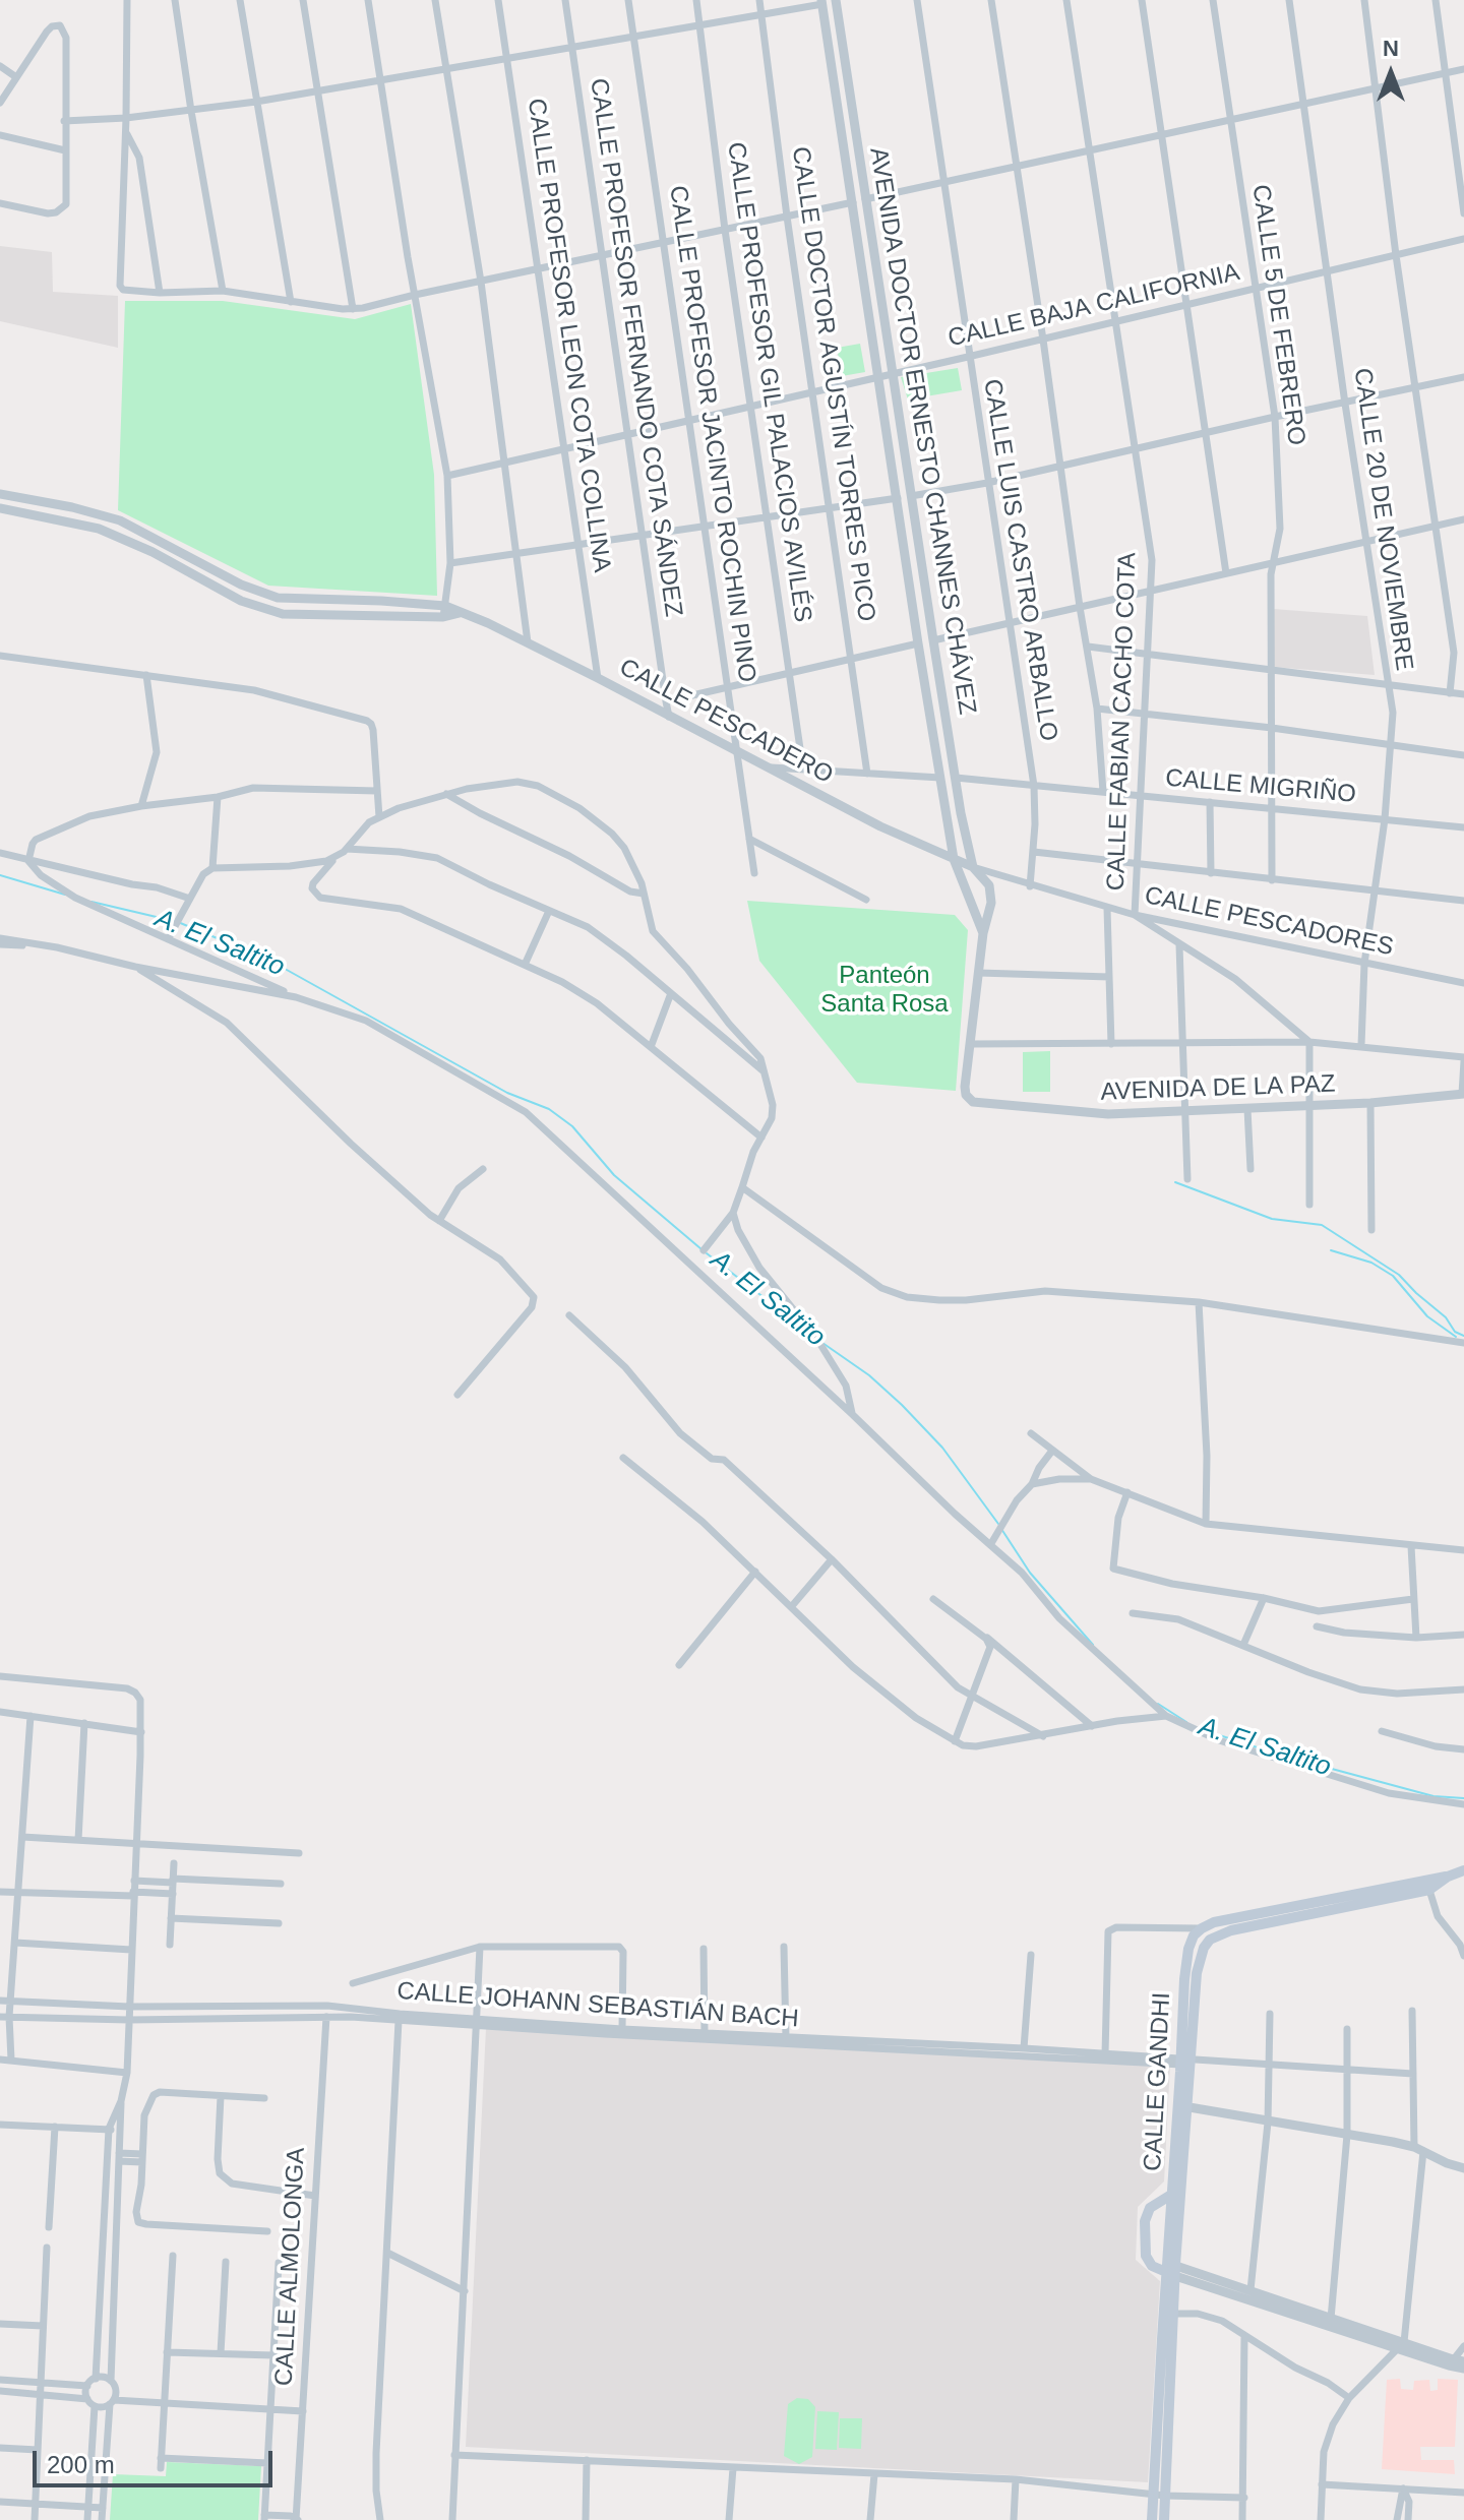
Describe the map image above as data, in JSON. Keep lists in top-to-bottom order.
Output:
{
  "streets": {
    "main road": ["CALLE GANDHI"],
    "street": [
      "CALLE BAJA CALIFORNIA",
      "CALLE 5 DE FEBRERO",
      "CALLE PROFESOR LEON COTA COLLINA",
      "CALLE PROFESOR FERNANDO COTA SÁNDEZ",
      "CALLE PROFESOR GIL PALACIOS AVILÉS",
      "CALLE DOCTOR AGUSTÍN TORRES PICO",
      "AVENIDA DOCTOR ERNESTO CHANNES CHÁVEZ",
      "CALLE PROFESOR JACINTO ROCHIN PINO",
      "CALLE 20 DE NOVIEMBRE",
      "CALLE LUIS CASTRO ARBALLO",
      "CALLE PESCADERO",
      "CALLE FABIAN CACHO COTA",
      "CALLE MIGRIÑO",
      "CALLE PESCADORES",
      "AVENIDA DE LA PAZ",
      "CALLE JOHANN SEBASTIÁN BACH",
      "CALLE ALMOLONGA"
    ]
  },
  "crossings": [
    ["CALLE BAJA CALIFORNIA", "CALLE 5 DE FEBRERO"],
    ["CALLE BAJA CALIFORNIA", "CALLE PROFESOR LEON COTA COLLINA"],
    ["CALLE BAJA CALIFORNIA", "CALLE PROFESOR FERNANDO COTA SÁNDEZ"],
    ["CALLE BAJA CALIFORNIA", "CALLE PROFESOR GIL PALACIOS AVILÉS"],
    ["CALLE BAJA CALIFORNIA", "CALLE DOCTOR AGUSTÍN TORRES PICO"],
    ["CALLE BAJA CALIFORNIA", "AVENIDA DOCTOR ERNESTO CHANNES CHÁVEZ"],
    ["CALLE BAJA CALIFORNIA", "CALLE PROFESOR JACINTO ROCHIN PINO"],
    ["CALLE BAJA CALIFORNIA", "CALLE 20 DE NOVIEMBRE"],
    ["CALLE BAJA CALIFORNIA", "CALLE LUIS CASTRO ARBALLO"],
    ["CALLE BAJA CALIFORNIA", "CALLE FABIAN CACHO COTA"],
    ["CALLE 5 DE FEBRERO", "CALLE MIGRIÑO"],
    ["CALLE PROFESOR LEON COTA COLLINA", "CALLE PESCADERO"],
    ["CALLE PROFESOR FERNANDO COTA SÁNDEZ", "CALLE PESCADERO"],
    ["AVENIDA DOCTOR ERNESTO CHANNES CHÁVEZ", "CALLE PESCADERO"],
    ["AVENIDA DOCTOR ERNESTO CHANNES CHÁVEZ", "CALLE MIGRIÑO"],
    ["AVENIDA DOCTOR ERNESTO CHANNES CHÁVEZ", "CALLE PESCADORES"],
    ["AVENIDA DOCTOR ERNESTO CHANNES CHÁVEZ", "AVENIDA DE LA PAZ"],
    ["CALLE PROFESOR JACINTO ROCHIN PINO", "CALLE PESCADERO"],
    ["CALLE 20 DE NOVIEMBRE", "CALLE MIGRIÑO"],
    ["CALLE 20 DE NOVIEMBRE", "CALLE PESCADORES"],
    ["CALLE LUIS CASTRO ARBALLO", "CALLE MIGRIÑO"],
    ["CALLE LUIS CASTRO ARBALLO", "CALLE PESCADORES"],
    ["CALLE PESCADERO", "CALLE PESCADORES"],
    ["CALLE FABIAN CACHO COTA", "CALLE MIGRIÑO"],
    ["CALLE FABIAN CACHO COTA", "CALLE PESCADORES"],
    ["CALLE JOHANN SEBASTIÁN BACH", "CALLE GANDHI"],
    ["CALLE JOHANN SEBASTIÁN BACH", "CALLE ALMOLONGA"]
  ],
  "water": ["A. El Saltito"],
  "parks": ["Panteón Santa Rosa"],
  "scale_bar": "200 m",
  "north": "top"
}
